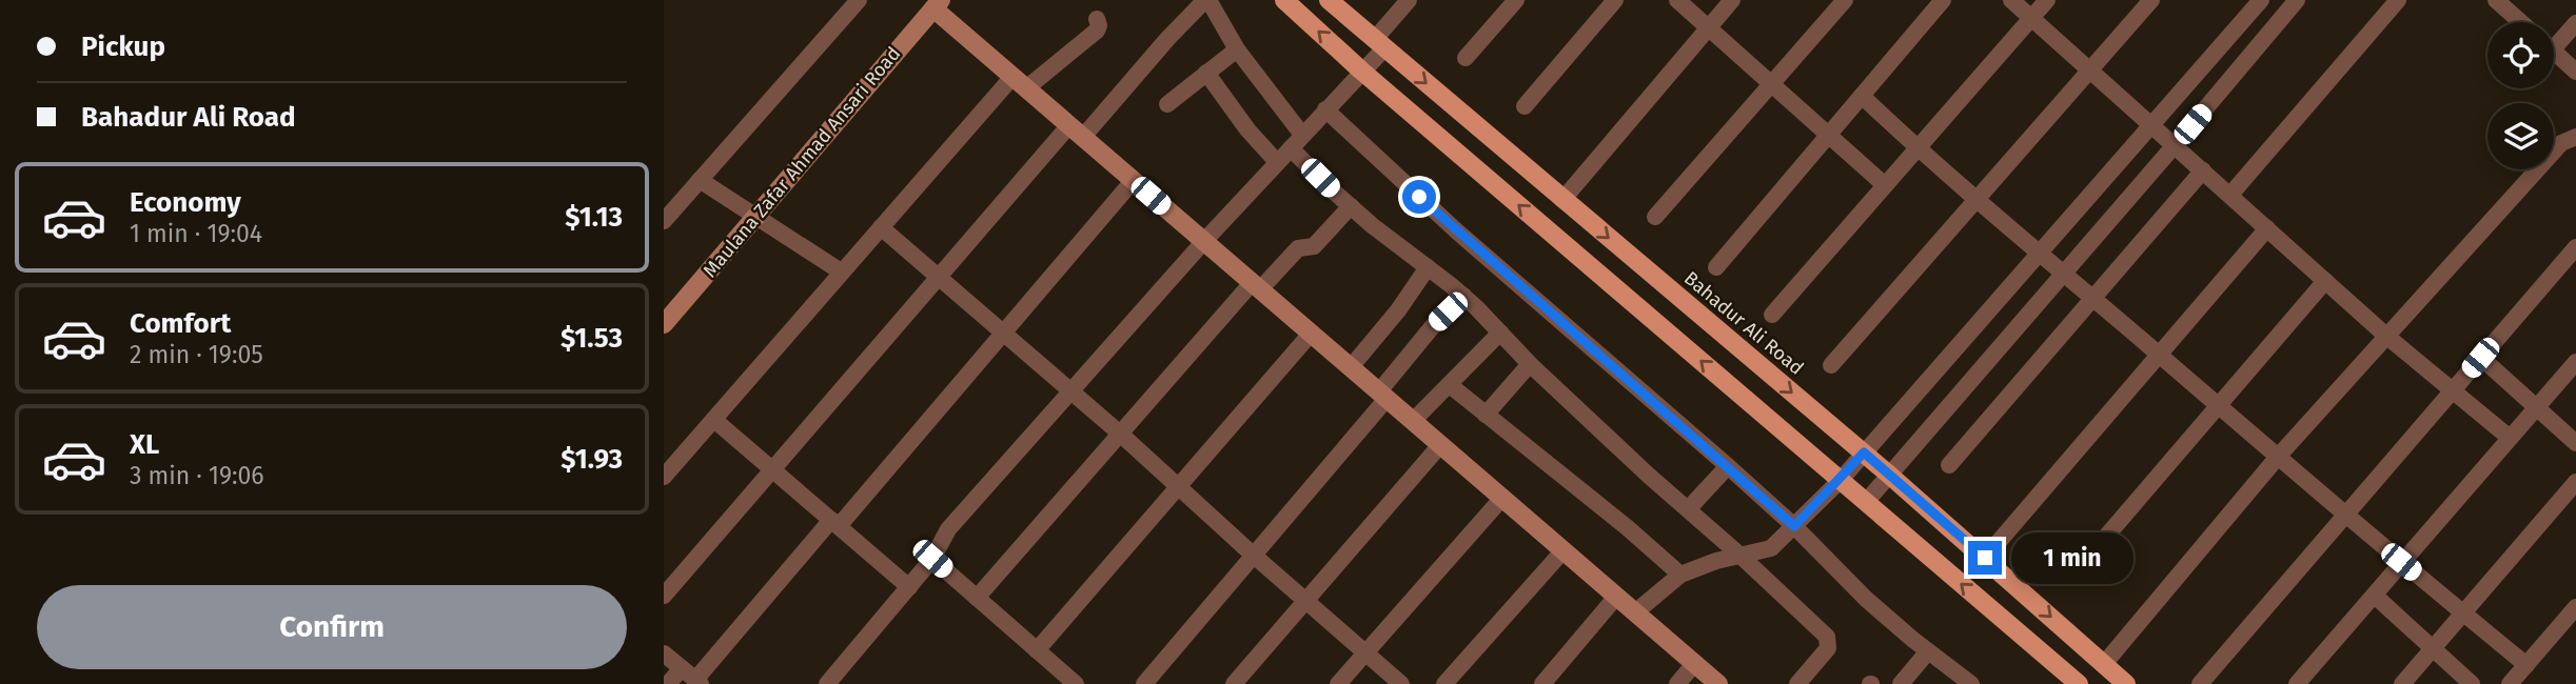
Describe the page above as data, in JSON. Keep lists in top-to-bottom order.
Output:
{
  "streets": {
    "main road": ["Bahadur Ali Road"],
    "street": ["Maulana Zafar Ahmad Ansari Road"]
  },
  "page": {
    "banner": ["Pickup", "Bahadur Ali Road"],
    "list": [
      {
        "name": "Economy",
        "note": "1 min · 19:04",
        "value": "$1.13"
      },
      {
        "name": "Comfort",
        "note": "2 min · 19:05",
        "value": "$1.53"
      },
      {
        "name": "XL",
        "note": "3 min · 19:06",
        "value": "$1.93"
      }
    ],
    "bubble": "1 min",
    "buttons": "Confirm"
  }
}
